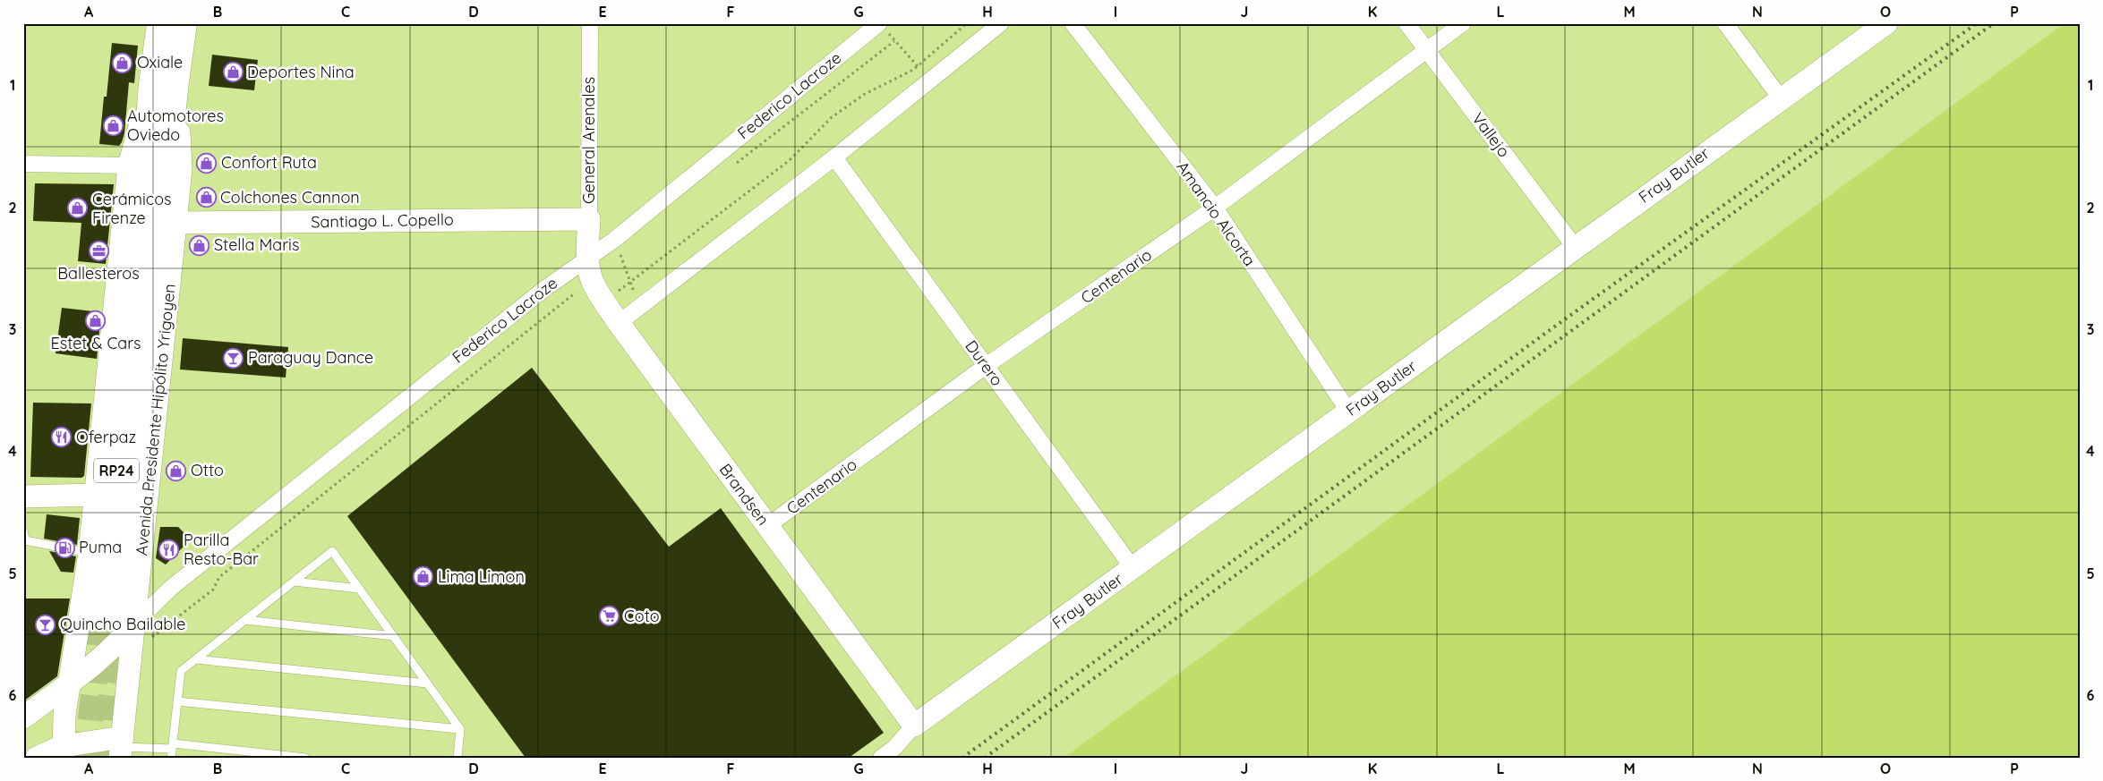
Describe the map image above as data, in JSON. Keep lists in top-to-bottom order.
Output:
{
  "streets": {
    "main road": ["Avenida Presidente Hipólito Yrigoyen", "RP24"],
    "street": [
      "Federico Lacroze",
      "Vallejo",
      "General Arenales",
      "Fray Butler",
      "Amancio Alcorta",
      "Santiago L. Copello",
      "Centenario",
      "Durero",
      "Brandsen"
    ]
  },
  "crossings": [
    ["Federico Lacroze", "General Arenales"],
    ["Federico Lacroze", "Avenida Presidente Hipólito Yrigoyen"],
    ["Federico Lacroze", "Brandsen"],
    ["Vallejo", "Fray Butler"],
    ["Vallejo", "Centenario"],
    ["General Arenales", "Santiago L. Copello"],
    ["General Arenales", "Brandsen"],
    ["Fray Butler", "Amancio Alcorta"],
    ["Fray Butler", "Durero"],
    ["Fray Butler", "Brandsen"],
    ["Amancio Alcorta", "Centenario"],
    ["Santiago L. Copello", "Avenida Presidente Hipólito Yrigoyen"],
    ["Centenario", "Durero"],
    ["Centenario", "Brandsen"]
  ],
  "places": {
    "shop": [
      "Oxiale",
      "Deportes Nina",
      "Automotores Oviedo",
      "Confort Ruta",
      "Colchones Cannon",
      "Cerámicos Firenze",
      "Stella Maris",
      "Estet & Cars",
      "Otto",
      "Lima Limon"
    ],
    "office": ["Ballesteros"],
    "bar": ["Paraguay Dance", "Quincho Bailable"],
    "restaurant": ["Oferpaz", "Parilla Resto-Bar"],
    "fuel station": ["Puma"],
    "supermarket": ["Coto"]
  },
  "grid": {
    "columns": [
      "A",
      "B",
      "C",
      "D",
      "E",
      "F",
      "G",
      "H",
      "I",
      "J",
      "K",
      "L",
      "M",
      "N",
      "O",
      "P"
    ],
    "rows": [
      "1",
      "2",
      "3",
      "4",
      "5",
      "6"
    ]
  }
}
